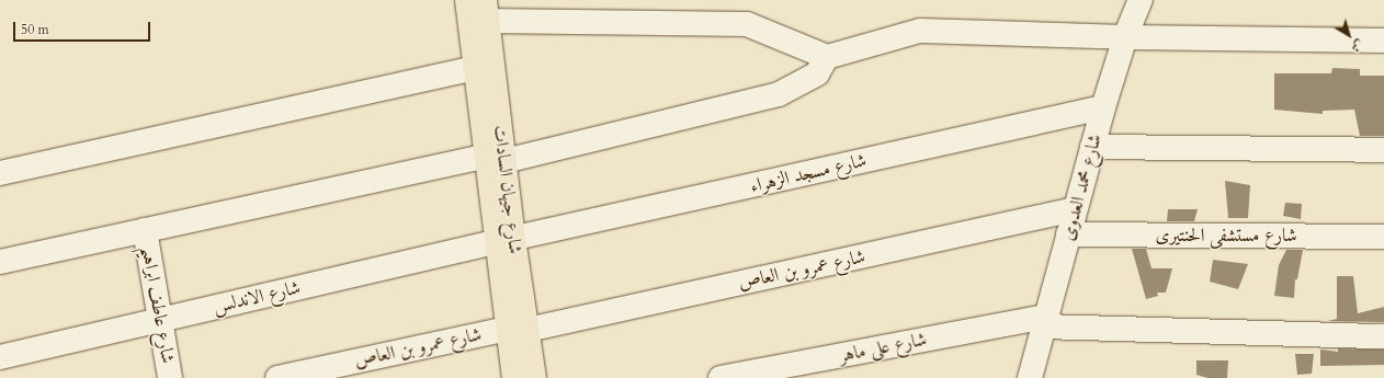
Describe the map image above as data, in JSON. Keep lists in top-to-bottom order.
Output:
{
  "streets": {
    "main road": ["شارع جيهان السادات"],
    "street": [
      "شارع مسجد الزهراء",
      "شارع محمد العدوى",
      "شارع مستشفى الحنتيرى",
      "شارع عمرو بن العاص",
      "شارع الاندلس",
      "شارع عاطف ابراهيم",
      "شارع على ماهر"
    ]
  },
  "crossings": [
    ["شارع مسجد الزهراء", "شارع محمد العدوى"],
    ["شارع مسجد الزهراء", "شارع جيهان السادات"],
    ["شارع مسجد الزهراء", "شارع الاندلس"],
    ["شارع محمد العدوى", "شارع مستشفى الحنتيرى"],
    ["شارع محمد العدوى", "شارع عمرو بن العاص"],
    ["شارع محمد العدوى", "شارع على ماهر"],
    ["شارع جيهان السادات", "شارع عمرو بن العاص"],
    ["شارع جيهان السادات", "شارع الاندلس"],
    ["شارع الاندلس", "شارع عاطف ابراهيم"]
  ],
  "scale_bar": "50 m",
  "north": "bottom right"
}
